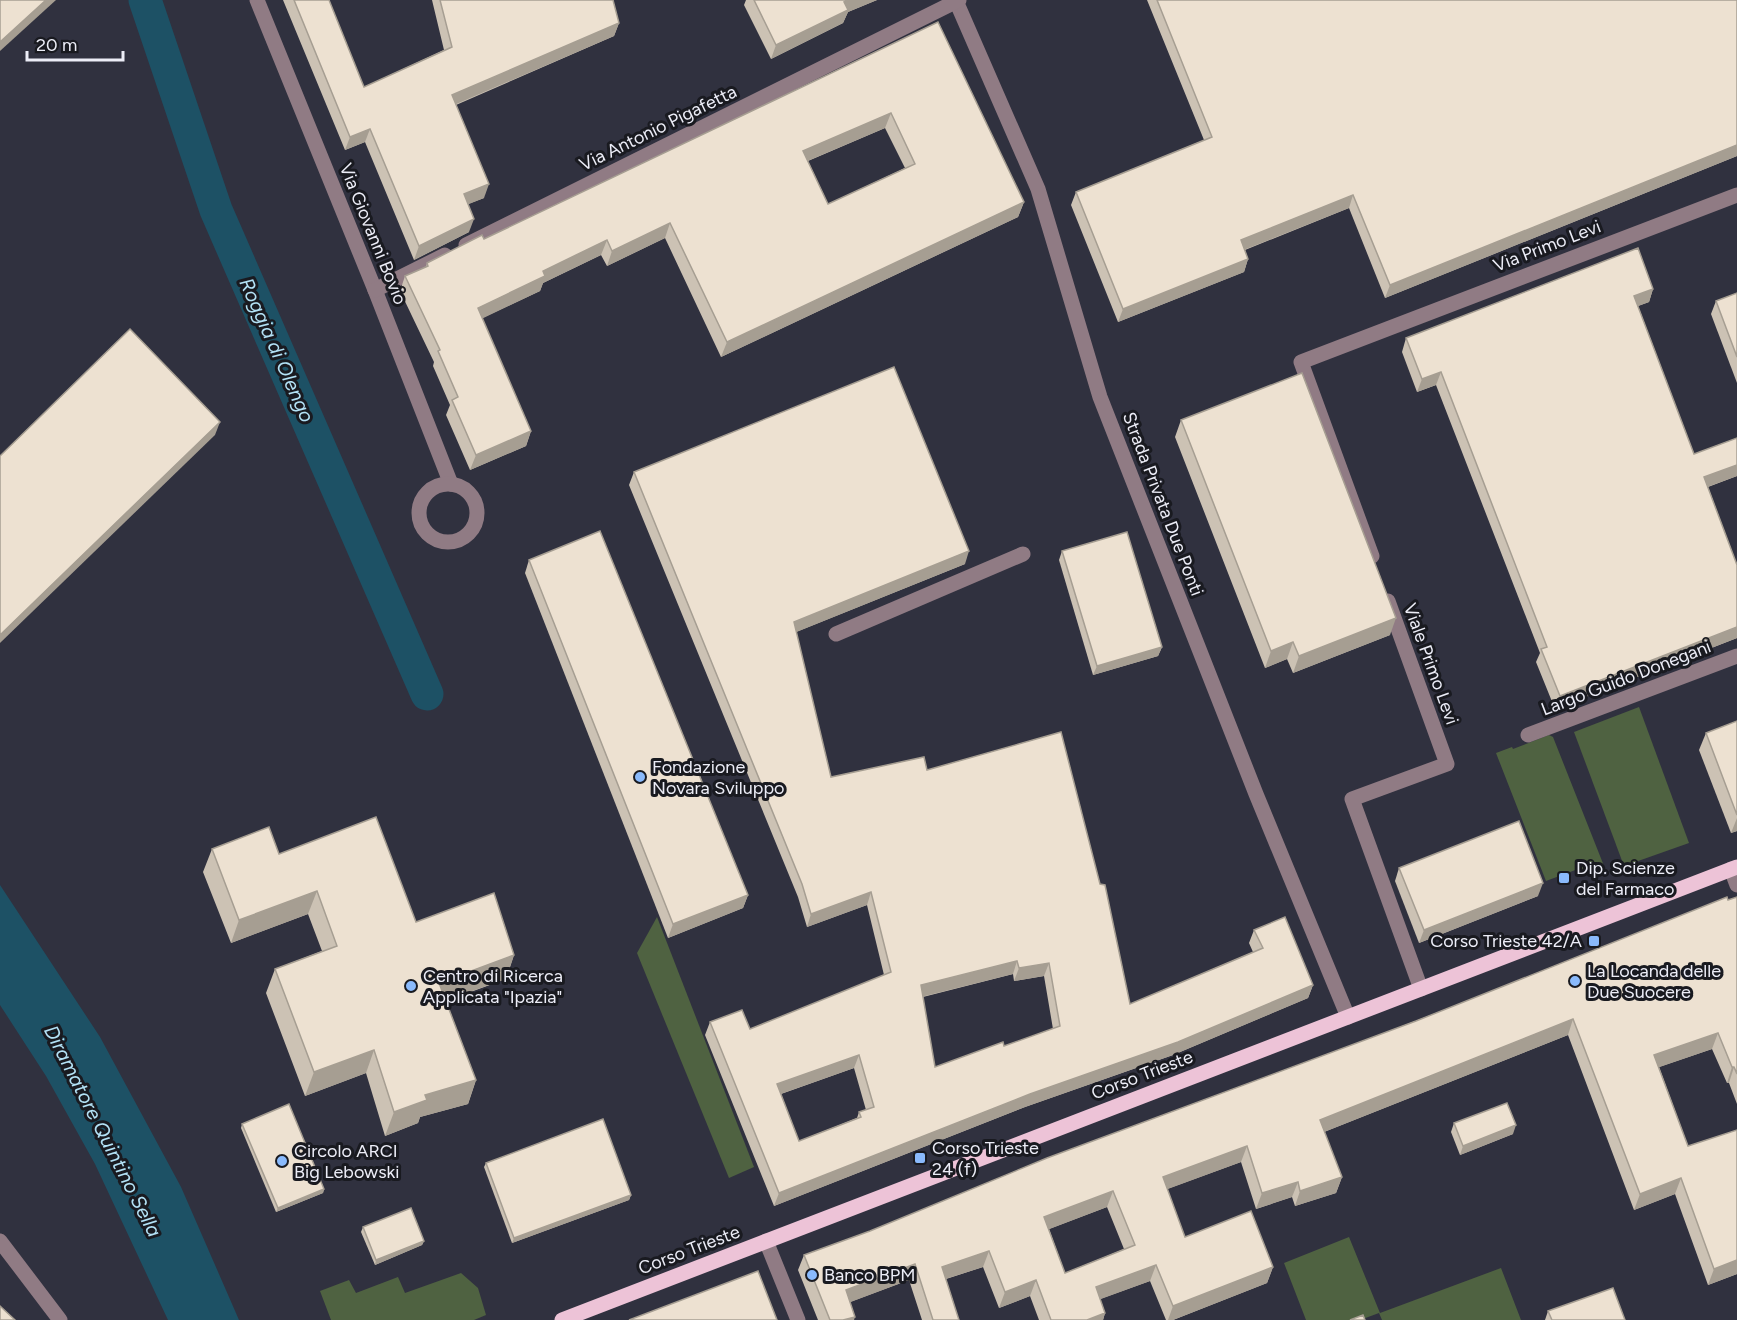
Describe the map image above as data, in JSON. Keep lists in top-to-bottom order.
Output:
{
  "streets": {
    "main road": ["Corso Trieste"],
    "street": [
      "Via Antonio Pigafetta",
      "Via Giovanni Bovio",
      "Via Primo Levi",
      "Strada Privata Due Ponti",
      "Viale Primo Levi",
      "Largo Guido Donegani"
    ]
  },
  "crossings": [
    ["Via Antonio Pigafetta", "Via Giovanni Bovio"],
    ["Via Antonio Pigafetta", "Strada Privata Due Ponti"],
    ["Strada Privata Due Ponti", "Corso Trieste"],
    ["Viale Primo Levi", "Corso Trieste"]
  ],
  "water": ["Roggia di Olengo", "Diramatore Quintino Sella"],
  "places": {
    "other": [
      "Fondazione Novara Sviluppo",
      "La Locanda delle Due Suocere",
      "Centro di Ricerca Applicata \"Ipazia\"",
      "Circolo ARCI Big Lebowski",
      "Banco BPM"
    ],
    "transit": ["Dip. Scienze del Farmaco", "Corso Trieste 42/A", "Corso Trieste 24 (f)"]
  },
  "scale_bar": "20 m"
}
